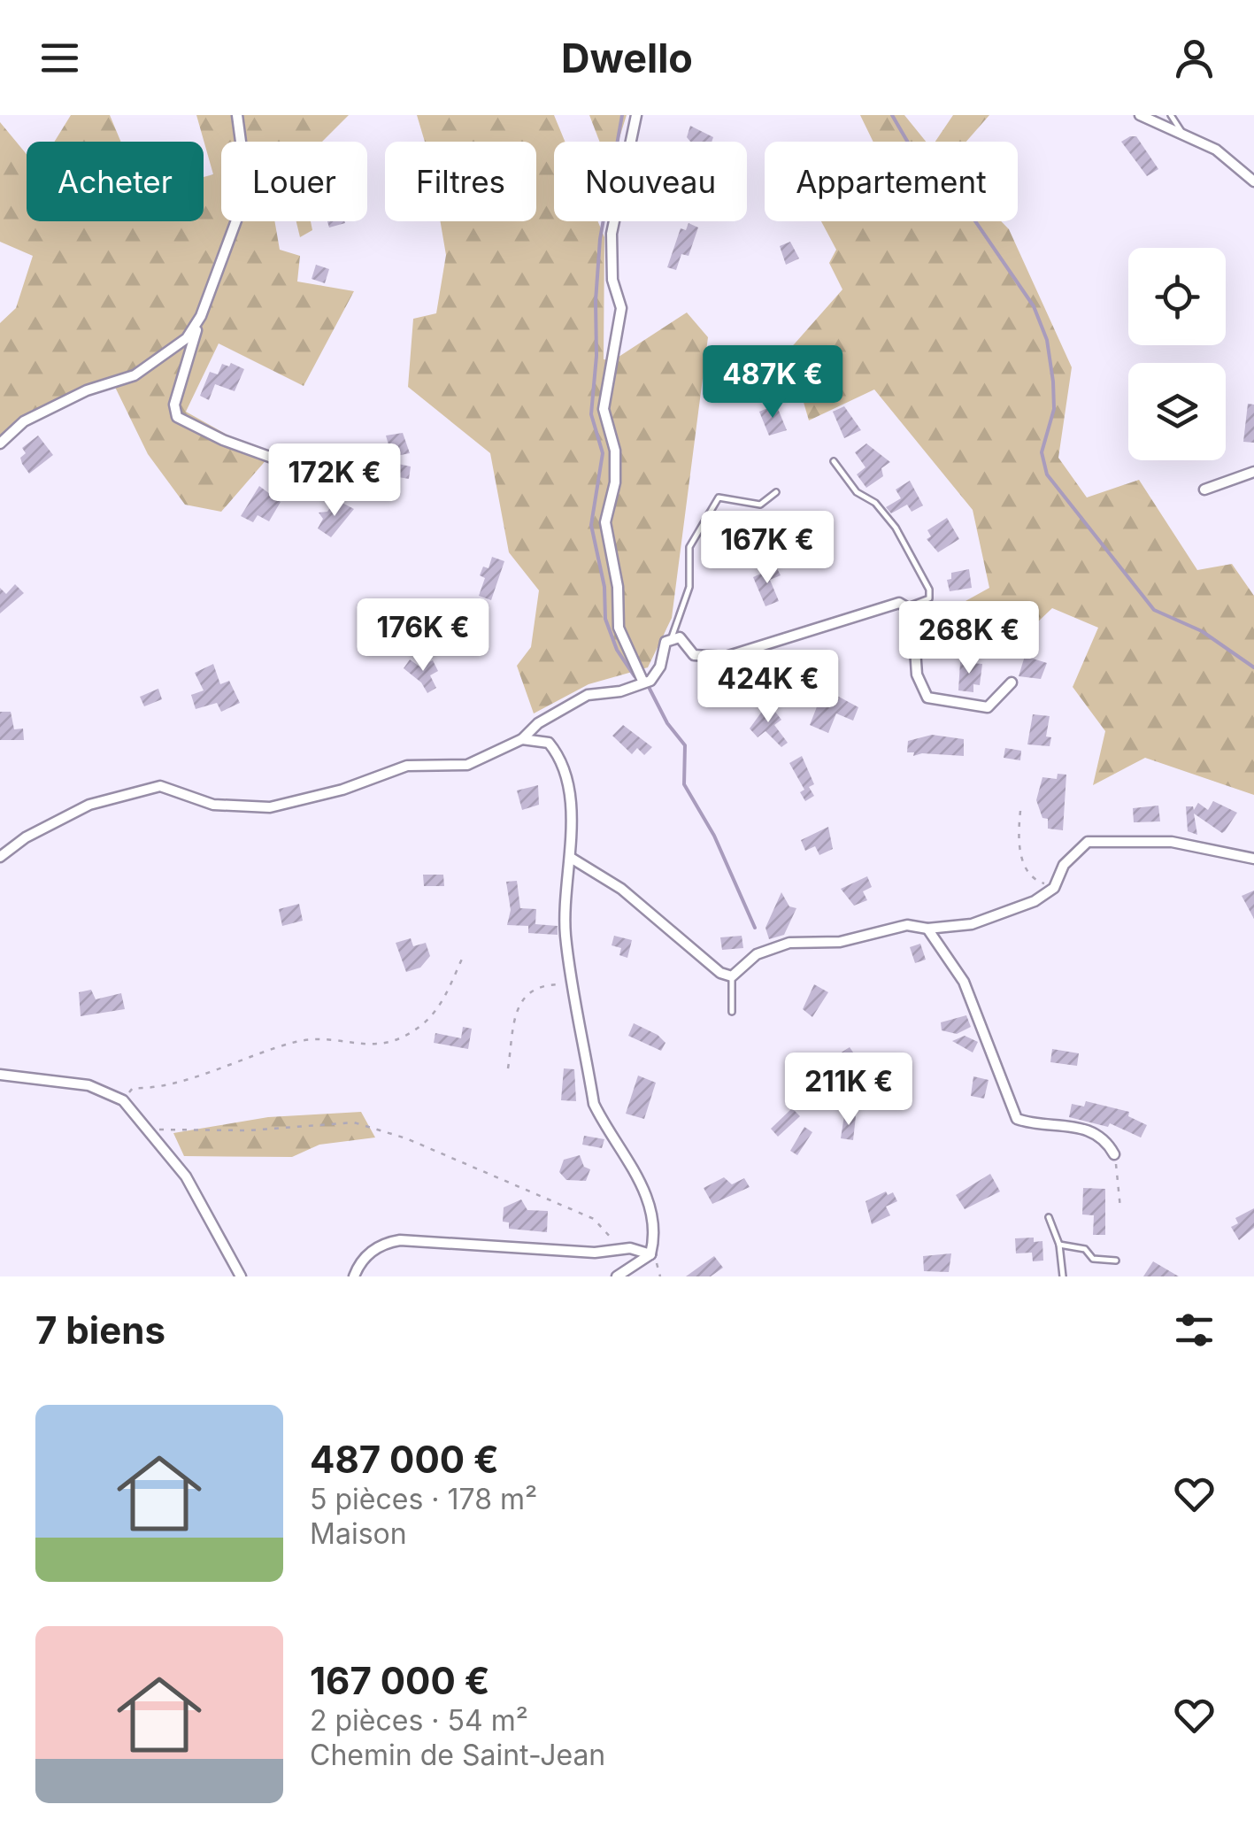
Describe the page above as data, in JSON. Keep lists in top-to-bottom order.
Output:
{
  "page": {
    "header": "Dwello",
    "chip": [
      "Acheter",
      "Louer",
      "Filtres",
      "Nouveau",
      "Appartement"
    ],
    "price": [
      "487K €",
      "172K €",
      "167K €",
      "176K €",
      "268K €",
      "424K €",
      "211K €"
    ],
    "heading": "7 biens",
    "list": [
      {
        "name": "487 000 €",
        "note": "5 pièces · 178 m² · Maison"
      },
      {
        "name": "167 000 €",
        "note": "2 pièces · 54 m² · Chemin de Saint-Jean"
      }
    ]
  }
}
